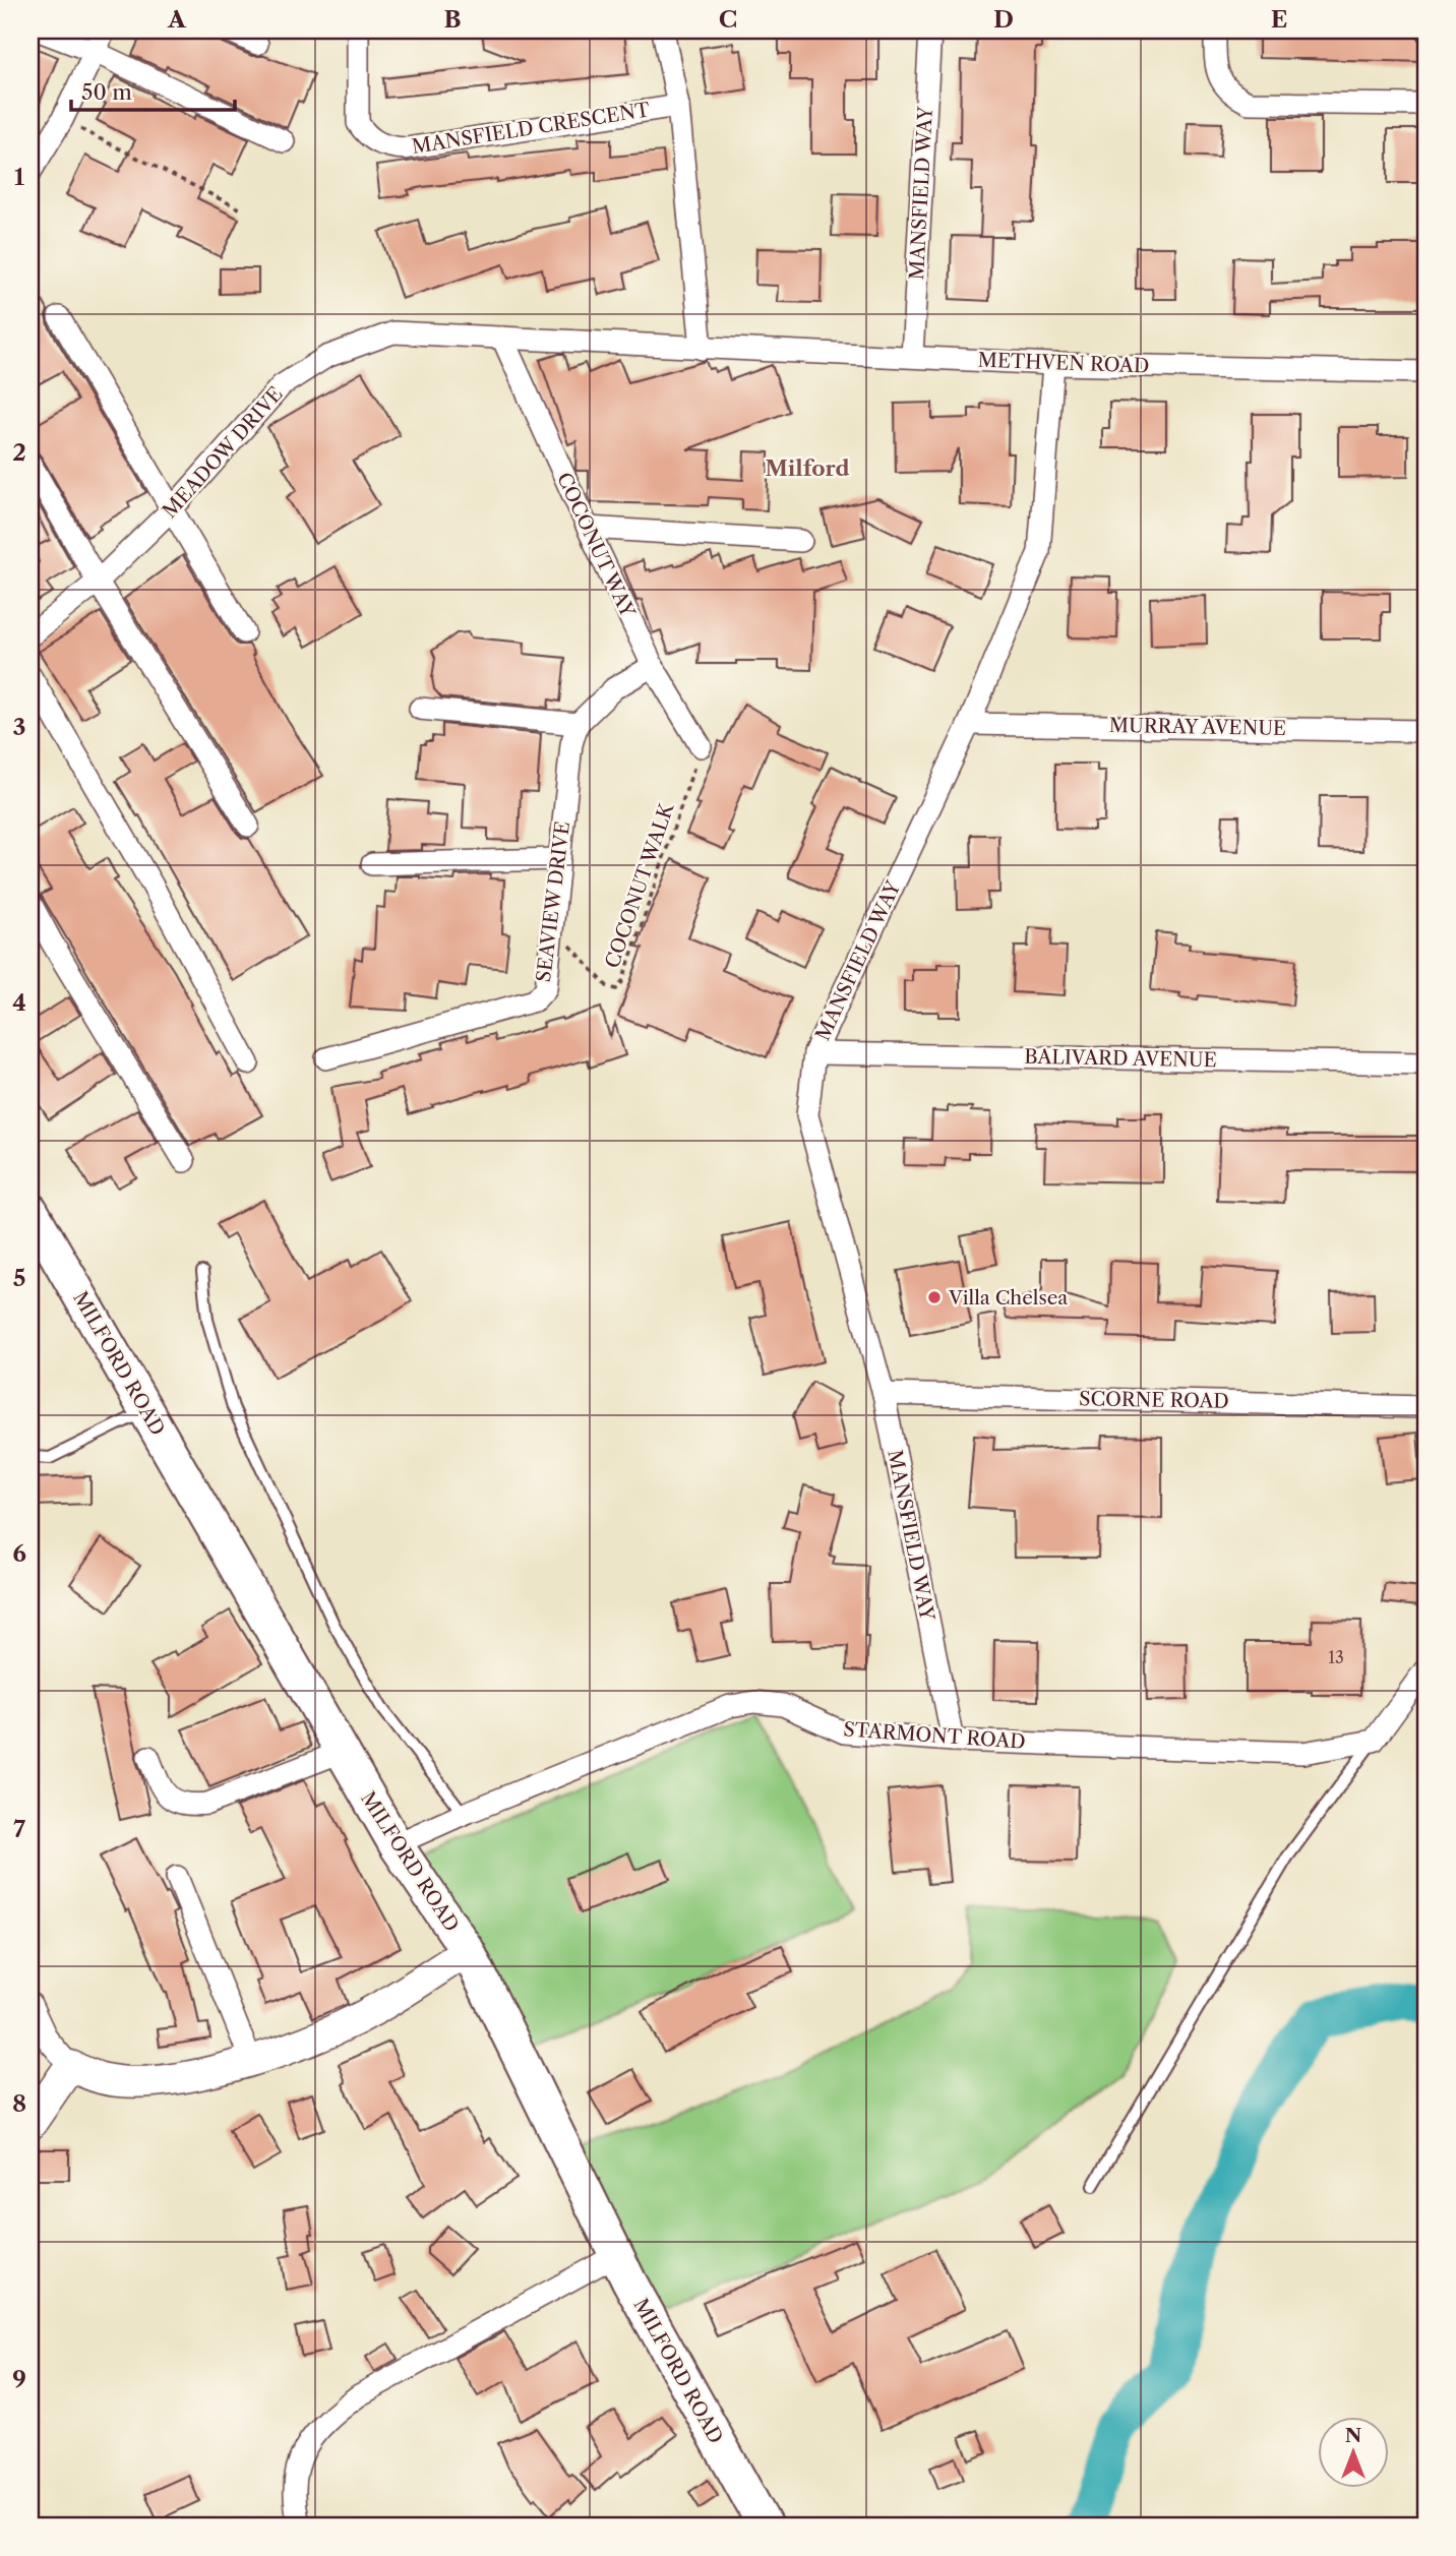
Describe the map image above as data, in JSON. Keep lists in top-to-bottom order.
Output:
{
  "streets": {
    "main road": ["MILFORD ROAD"],
    "street": [
      "MANSFIELD CRESCENT",
      "MANSFIELD WAY",
      "METHVEN ROAD",
      "MEADOW DRIVE",
      "COCONUT WAY",
      "MURRAY AVENUE",
      "SEAVIEW DRIVE",
      "BALIVARD AVENUE",
      "SCORNE ROAD",
      "STARMONT ROAD"
    ],
    "path": ["COCONUT WALK"]
  },
  "crossings": [
    ["MANSFIELD WAY", "METHVEN ROAD"],
    ["MANSFIELD WAY", "MURRAY AVENUE"],
    ["MANSFIELD WAY", "BALIVARD AVENUE"],
    ["MANSFIELD WAY", "SCORNE ROAD"],
    ["MANSFIELD WAY", "STARMONT ROAD"],
    ["METHVEN ROAD", "MEADOW DRIVE"],
    ["MEADOW DRIVE", "COCONUT WAY"],
    ["COCONUT WAY", "COCONUT WALK"],
    ["COCONUT WALK", "SEAVIEW DRIVE"],
    ["MILFORD ROAD", "STARMONT ROAD"]
  ],
  "districts": ["Milford"],
  "places": ["Villa Chelsea"],
  "house_numbers": ["13"],
  "scale_bar": "50 m",
  "north": "top",
  "grid": {
    "columns": [
      "A",
      "B",
      "C",
      "D",
      "E"
    ],
    "rows": [
      "1",
      "2",
      "3",
      "4",
      "5",
      "6",
      "7",
      "8",
      "9"
    ]
  }
}
